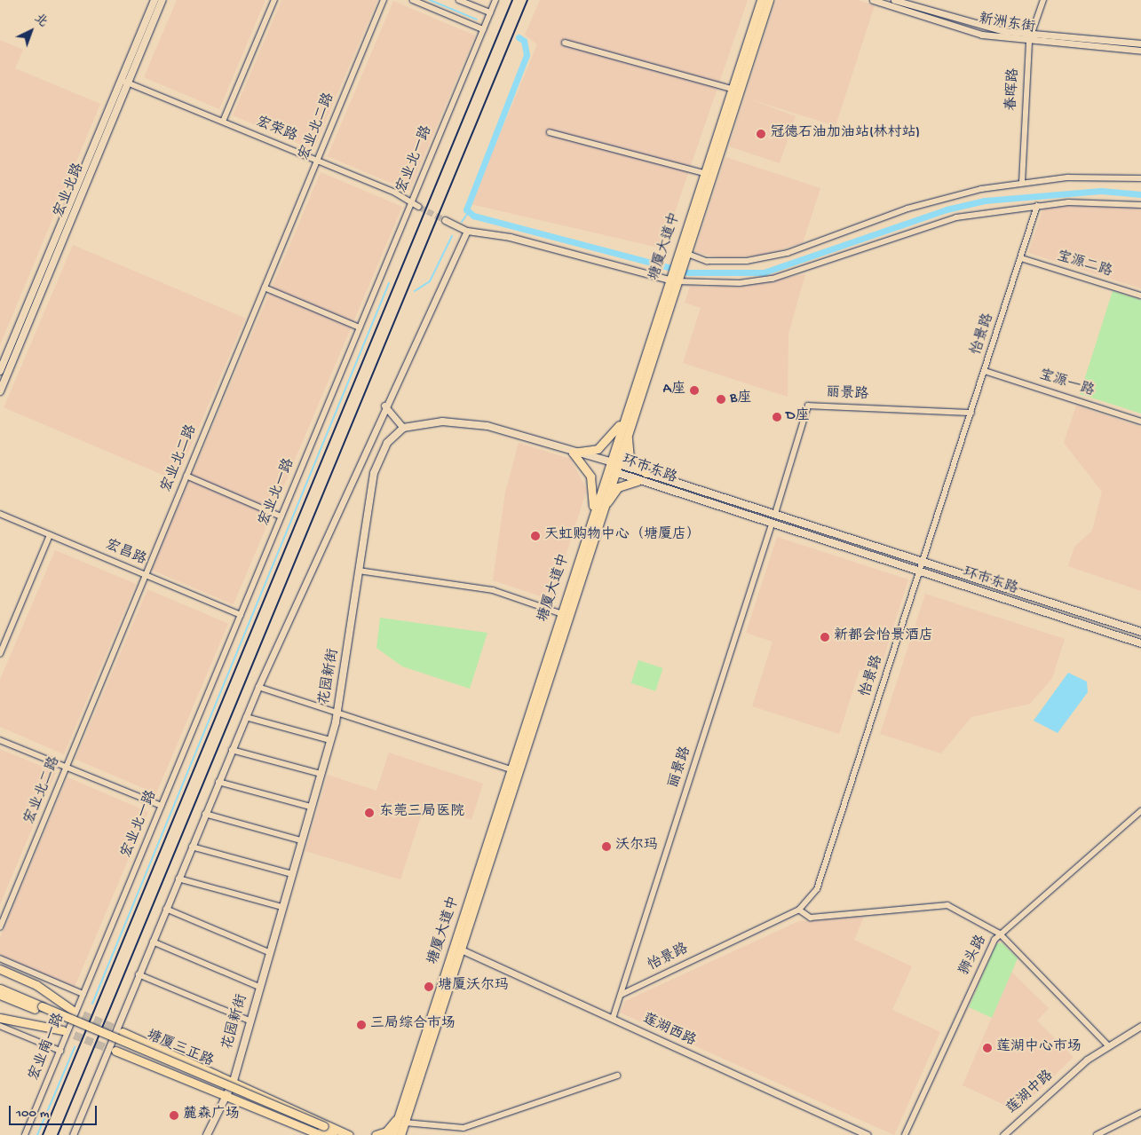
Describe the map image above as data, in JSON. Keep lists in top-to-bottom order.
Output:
{
  "streets": {
    "main road": [
      "宏业北路",
      "塘厦大道中",
      "环市东路",
      "花园新街",
      "塘厦三正路"
    ],
    "street": [
      "新洲东街",
      "春晖路",
      "宏业北二路",
      "宏荣路",
      "宏业北一路",
      "宝源二路",
      "怡景路",
      "宝源一路",
      "丽景路",
      "宏昌路",
      "狮头路",
      "莲湖西路",
      "宏业南一路",
      "莲湖中路"
    ]
  },
  "crossings": [
    ["新洲东街", "春晖路"],
    ["宏业北二路", "宏荣路"],
    ["宏业北二路", "宏昌路"],
    ["宏荣路", "宏业北一路"],
    ["宏荣路", "宏业北路"],
    ["宏业北一路", "宏昌路"],
    ["宏业北一路", "宏业南一路"],
    ["塘厦大道中", "环市东路"],
    ["塘厦大道中", "莲湖西路"],
    ["宝源二路", "怡景路"],
    ["怡景路", "宝源一路"],
    ["怡景路", "丽景路"],
    ["怡景路", "环市东路"],
    ["丽景路", "环市东路"],
    ["丽景路", "莲湖西路"]
  ],
  "places": [
    "冠德石油加油站(林村站)",
    "A座",
    "B座",
    "D座",
    "天虹购物中心（塘厦店）",
    "新都会怡景酒店",
    "东莞三局医院",
    "沃尔玛",
    "塘厦沃尔玛",
    "三局综合市场",
    "莲湖中心市场",
    "麓森广场"
  ],
  "scale_bar": "100 m",
  "north": "top right"
}
